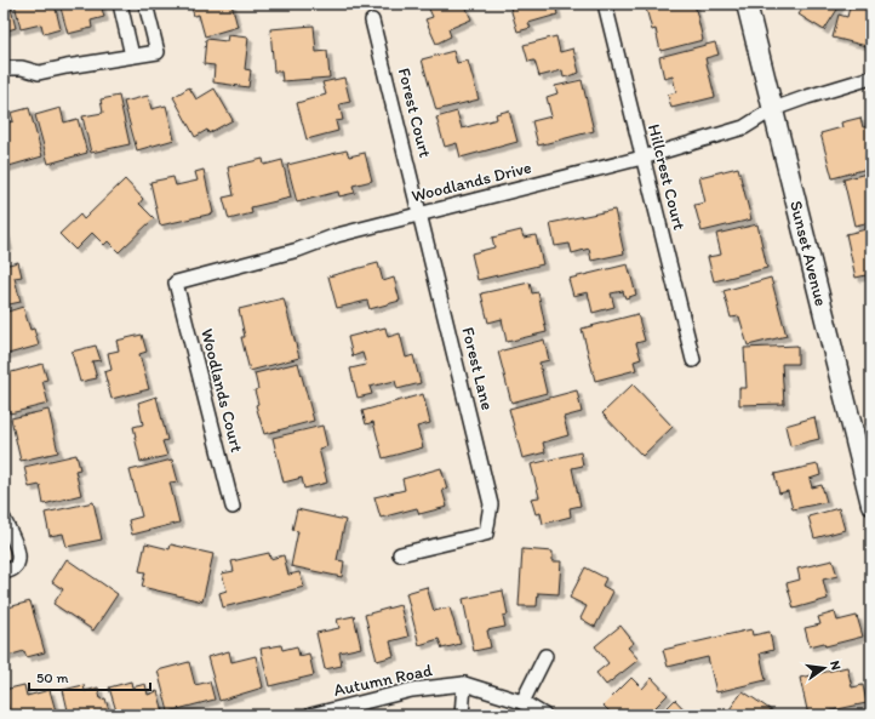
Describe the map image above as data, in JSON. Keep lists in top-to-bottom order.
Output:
{
  "streets": {
    "main road": ["Sunset Avenue"],
    "street": [
      "Forest Court",
      "Hillcrest Court",
      "Woodlands Drive",
      "Forest Lane",
      "Woodlands Court",
      "Autumn Road"
    ]
  },
  "crossings": [
    ["Forest Court", "Woodlands Drive"],
    ["Forest Court", "Forest Lane"],
    ["Hillcrest Court", "Woodlands Drive"],
    ["Woodlands Drive", "Sunset Avenue"],
    ["Woodlands Drive", "Forest Lane"],
    ["Woodlands Drive", "Woodlands Court"]
  ],
  "scale_bar": "50 m",
  "north": "right"
}
